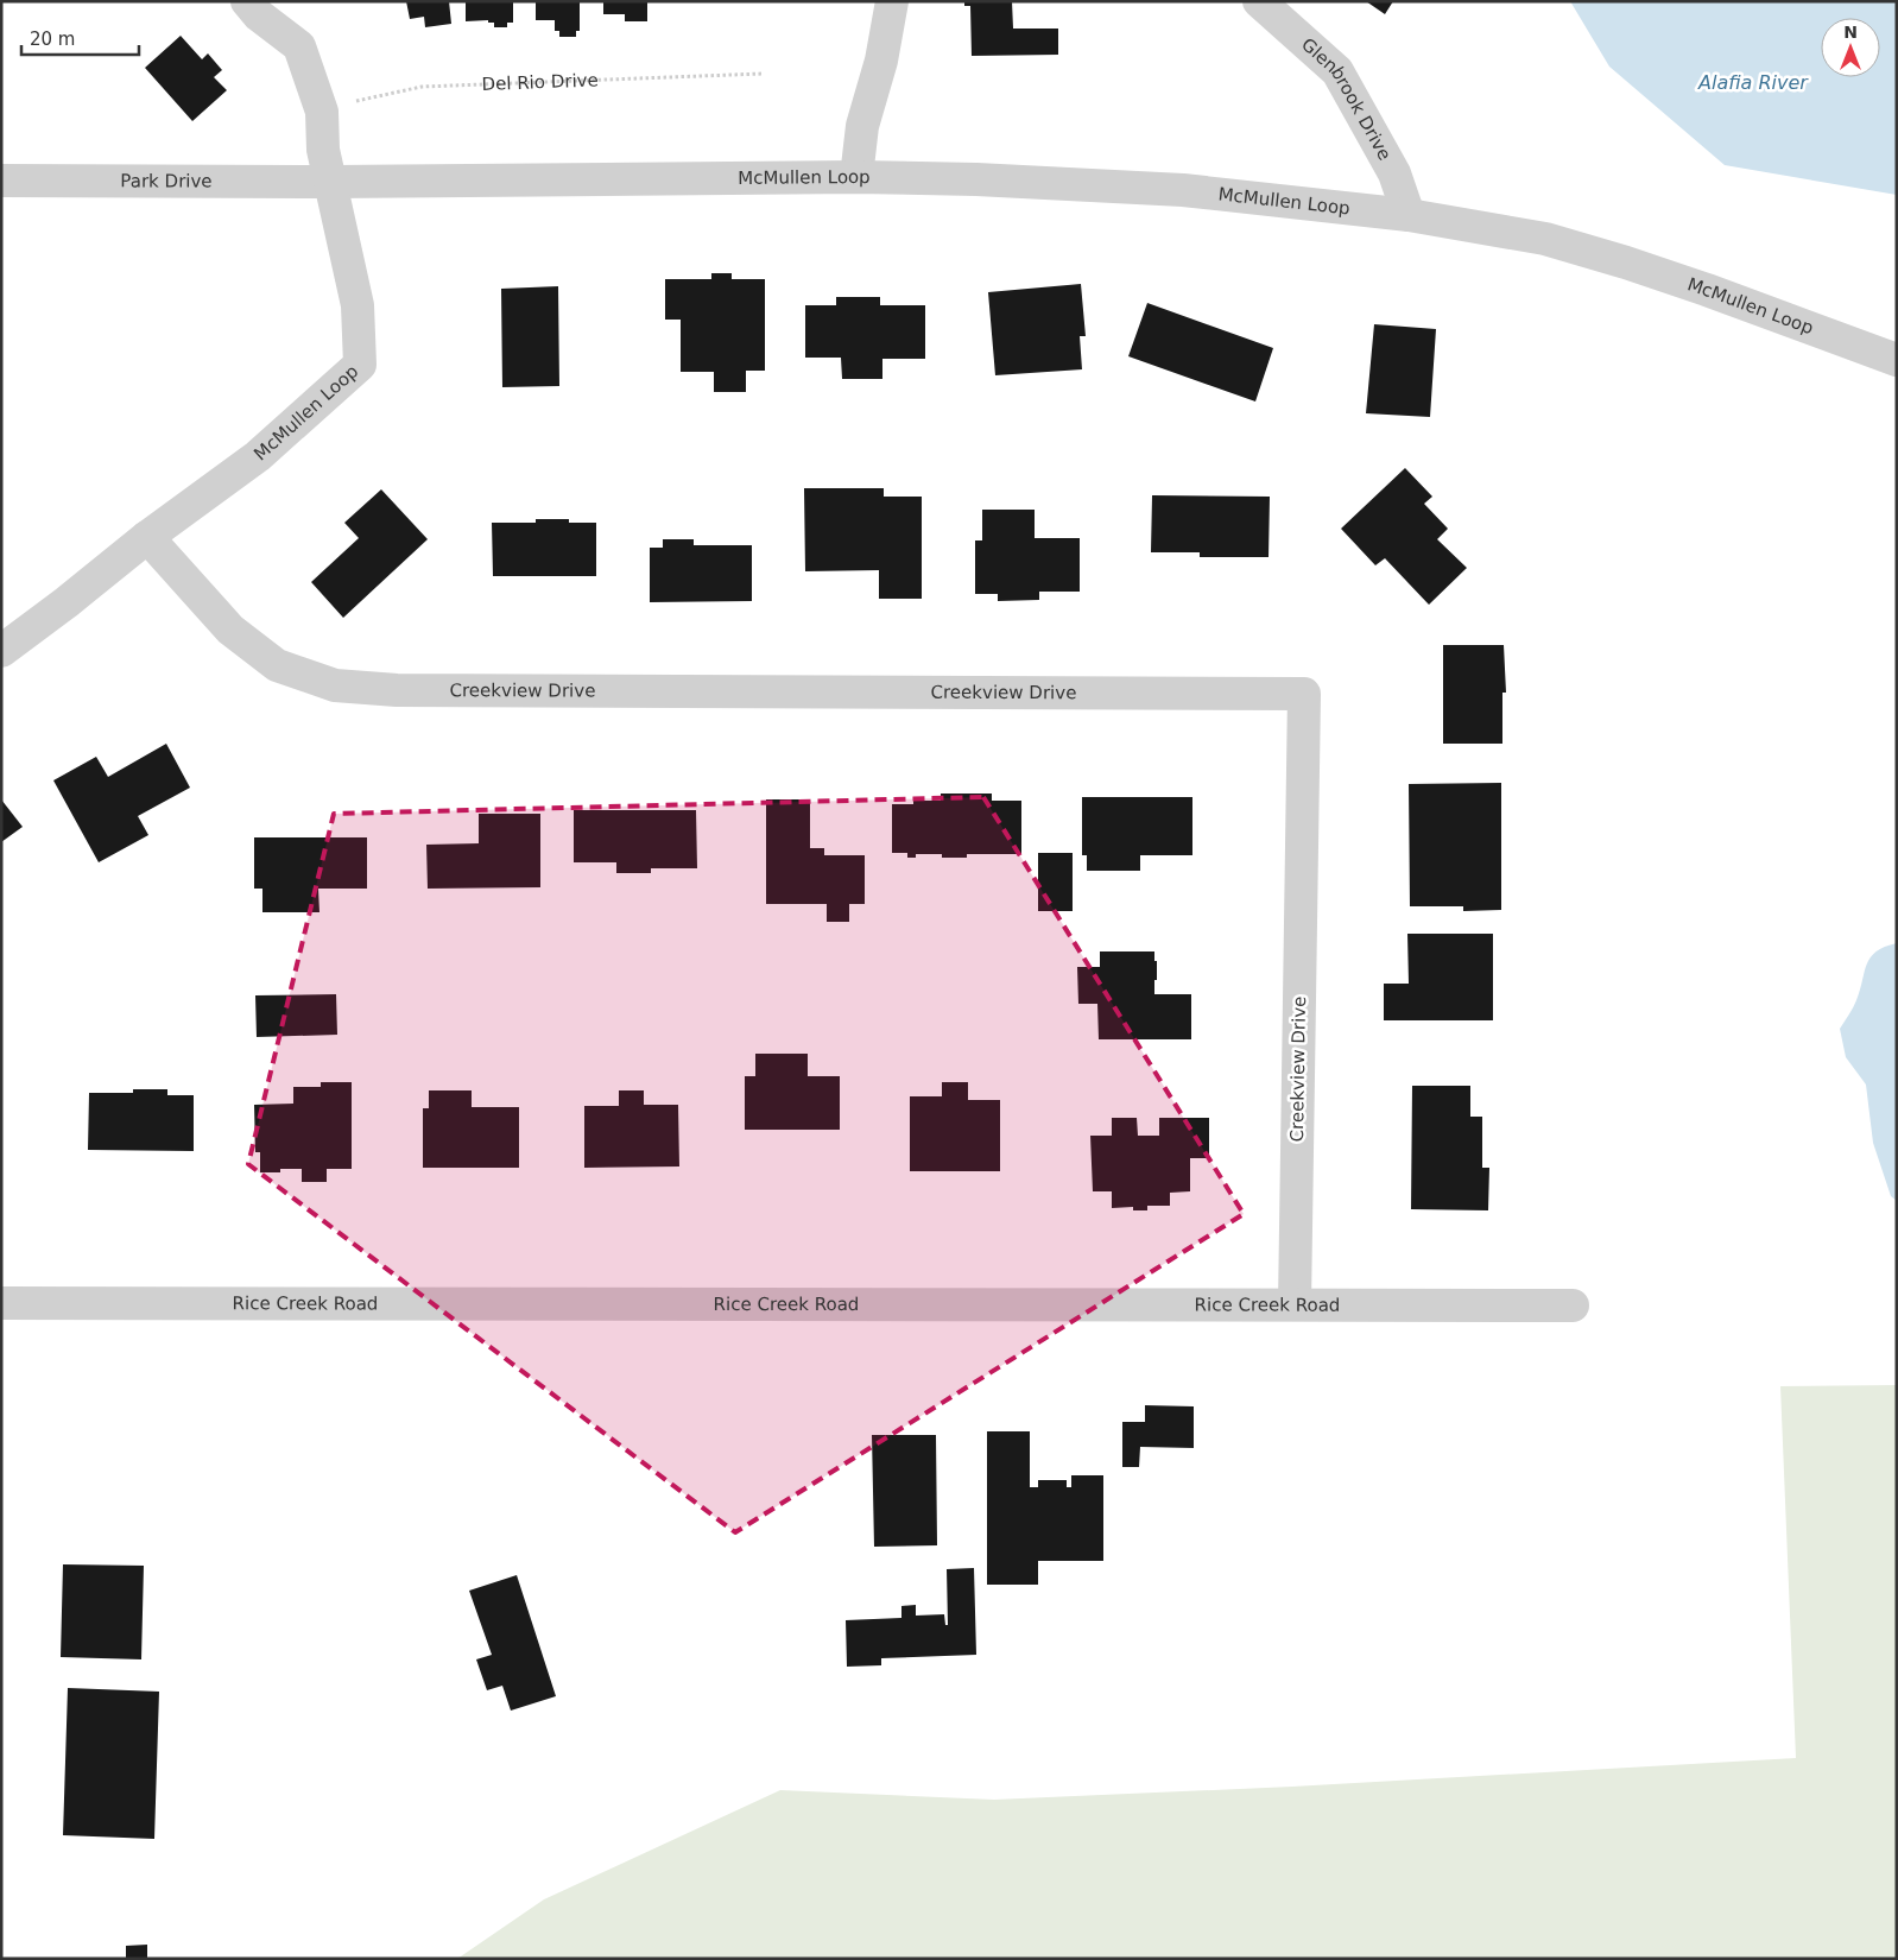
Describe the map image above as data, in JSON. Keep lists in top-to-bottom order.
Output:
{
  "streets": {
    "street": [
      "Glenbrook Drive",
      "McMullen Loop",
      "Park Drive",
      "Creekview Drive",
      "Rice Creek Road"
    ],
    "path": ["Del Rio Drive"]
  },
  "crossings": [
    ["Glenbrook Drive", "McMullen Loop"],
    ["McMullen Loop", "Park Drive"],
    ["McMullen Loop", "Creekview Drive"],
    ["Creekview Drive", "Rice Creek Road"]
  ],
  "water": ["Alafia River"],
  "scale_bar": "20 m",
  "north": "top"
}
